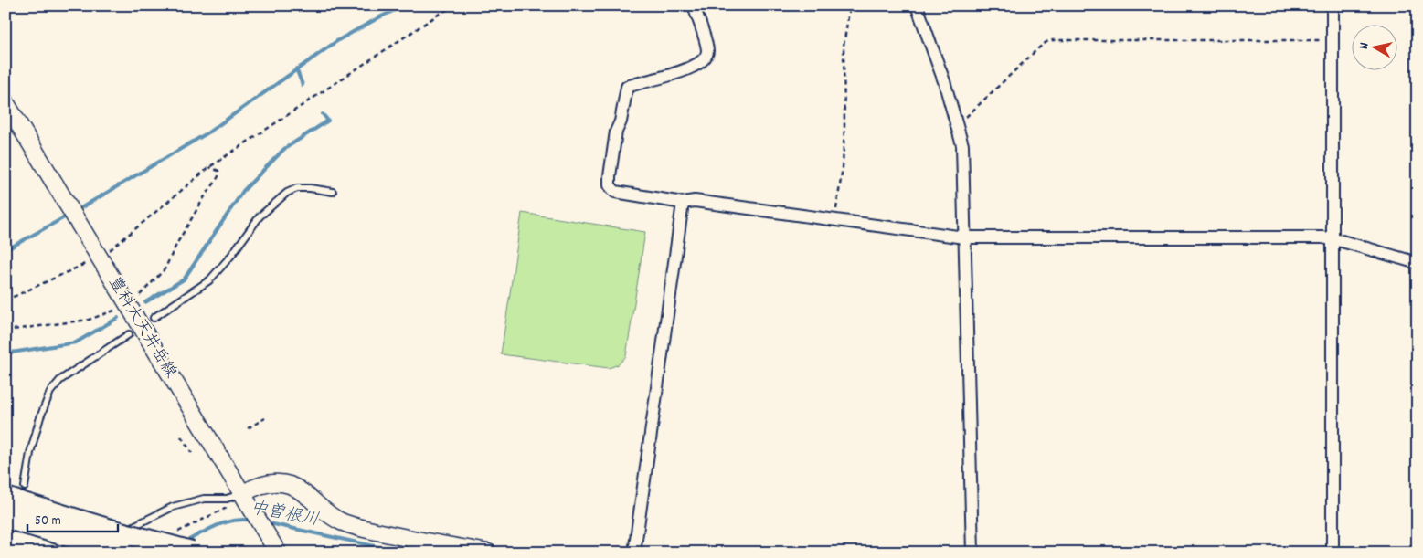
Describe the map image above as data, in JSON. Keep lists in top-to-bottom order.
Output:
{
  "streets": {
    "main road": ["豊科大天井岳線"]
  },
  "water": ["中曽根川"],
  "scale_bar": "50 m",
  "north": "left"
}
